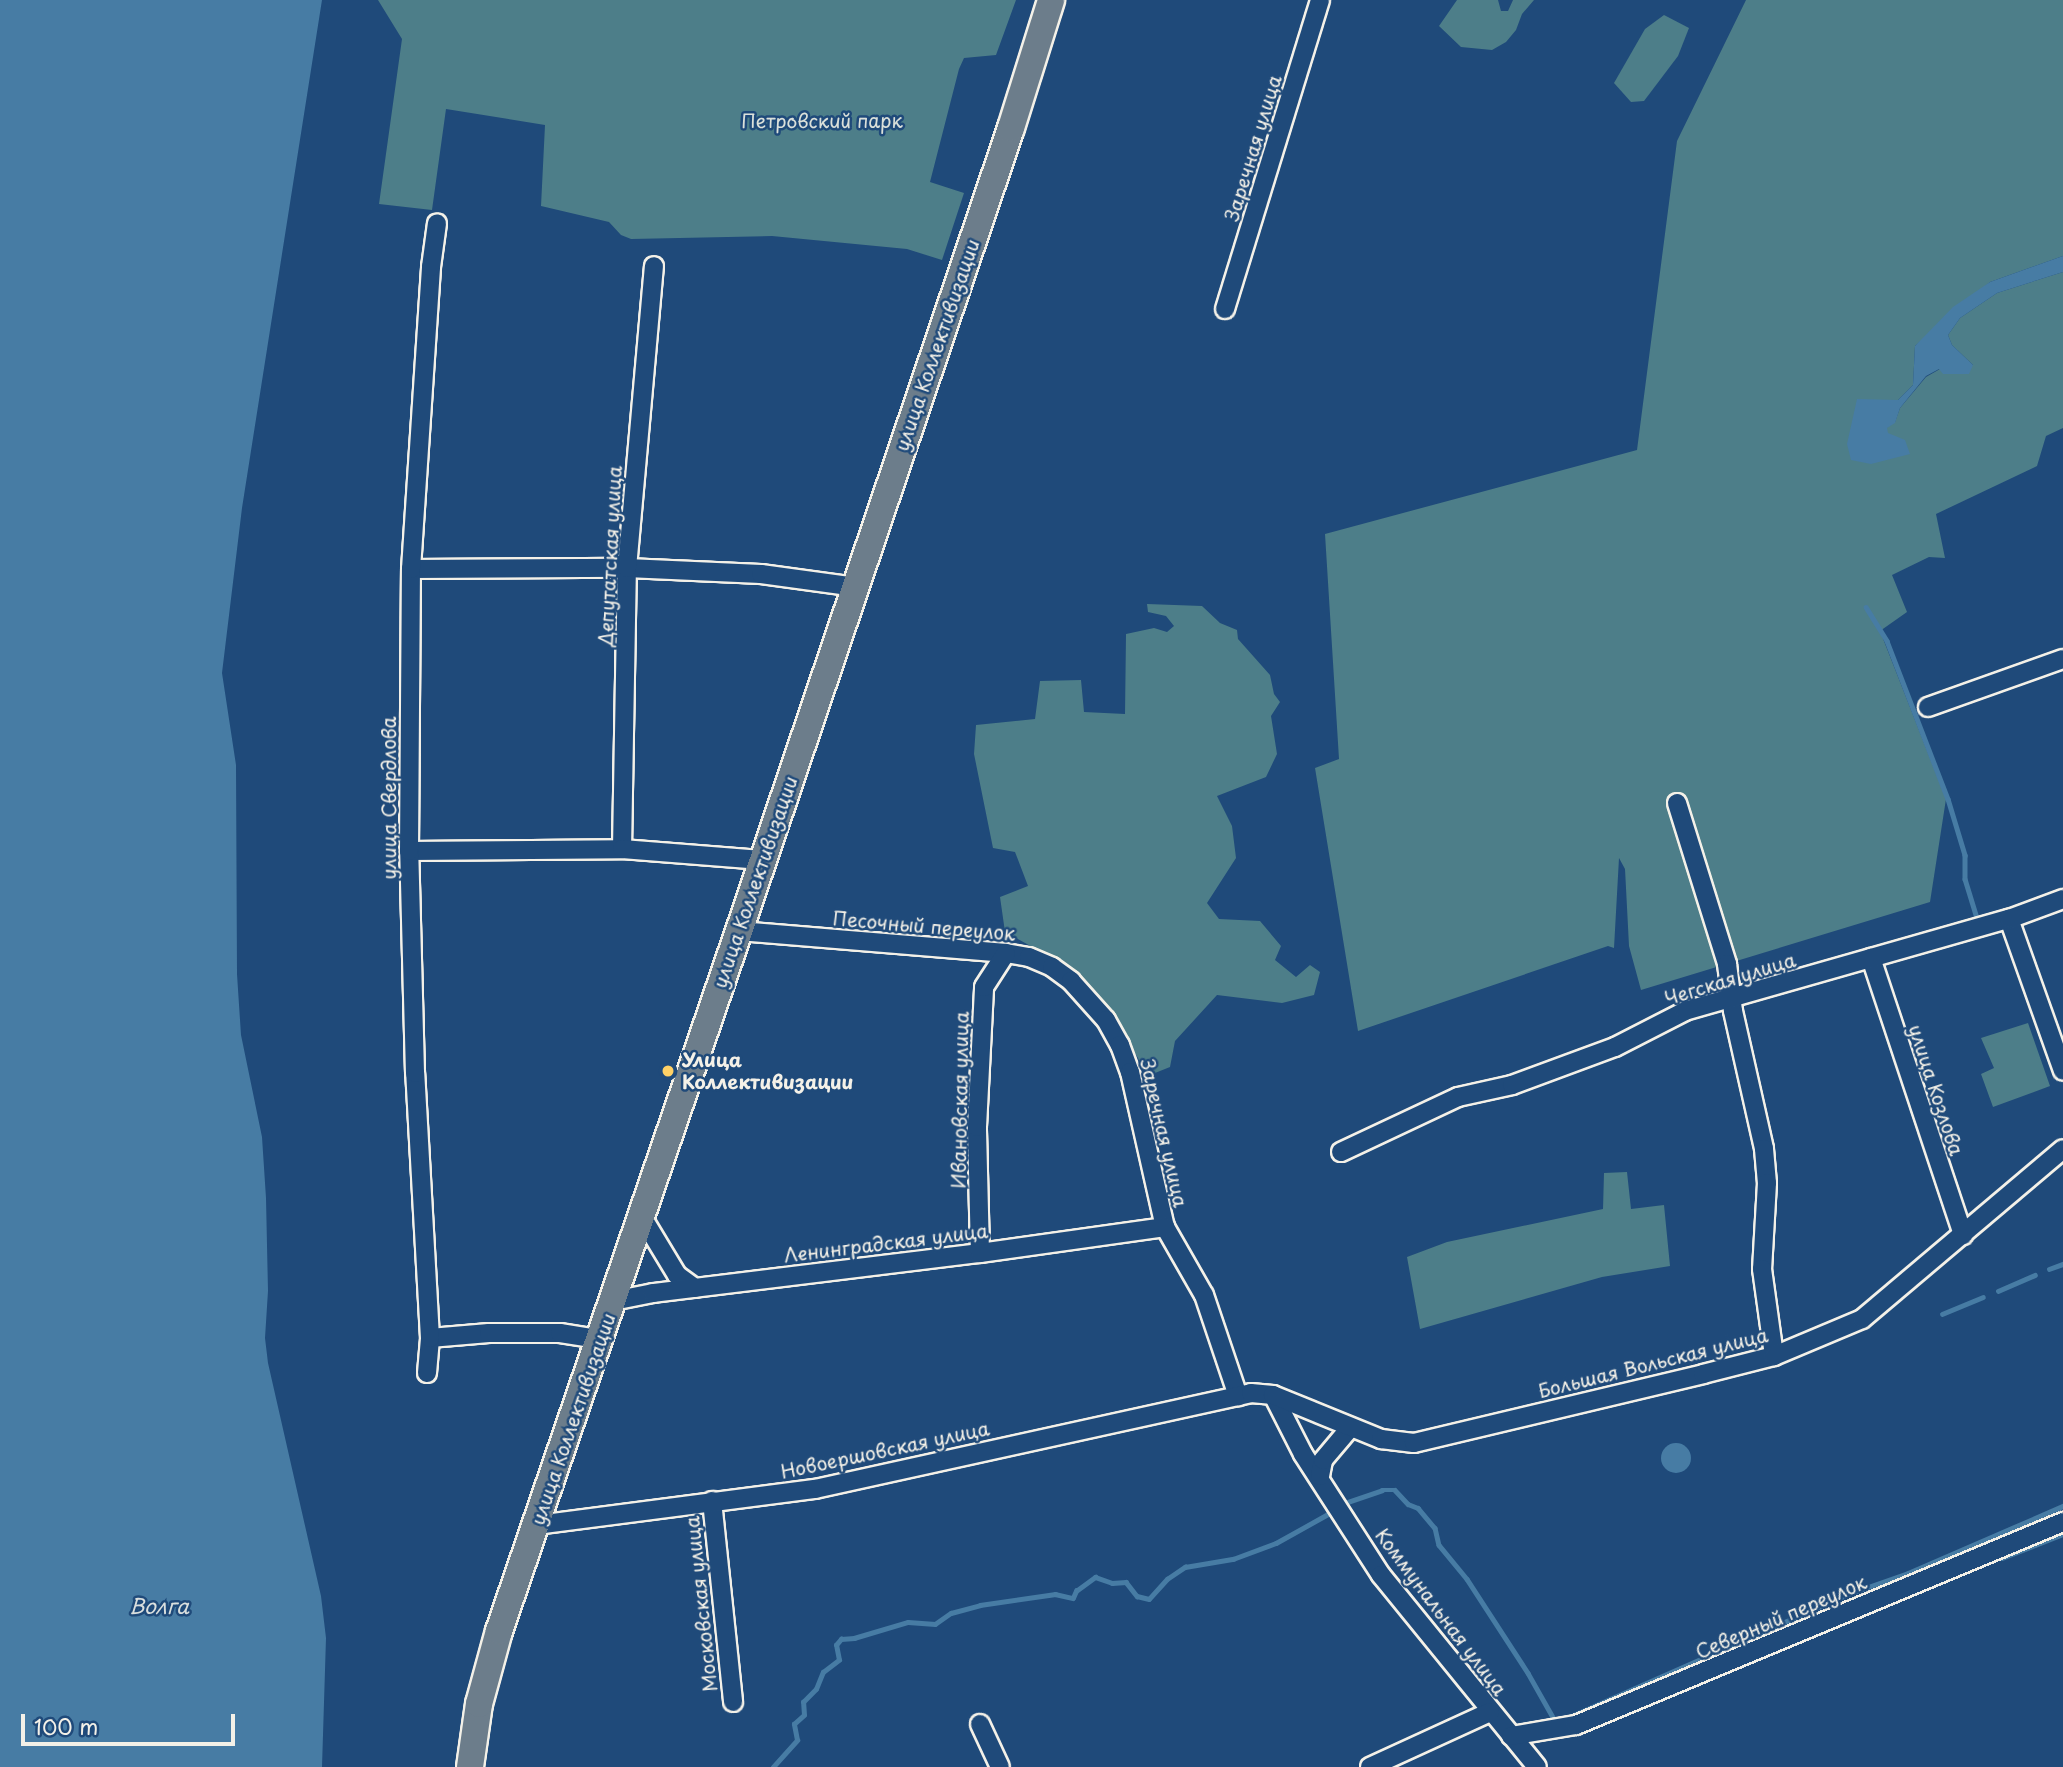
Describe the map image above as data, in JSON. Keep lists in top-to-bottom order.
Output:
{
  "streets": {
    "main road": ["улица Коллективизации"],
    "street": [
      "Заречная улица",
      "Депутатская улица",
      "улица Свердлова",
      "Песочный переулок",
      "Чегская улица",
      "улица Козлова",
      "Ивановская улица",
      "Ленинградская улица",
      "Большая Вольская улица",
      "Новоершовская улица",
      "Московская улица",
      "Коммунальная улица",
      "Северный переулок"
    ]
  },
  "crossings": [
    ["Заречная улица", "Песочный переулок"],
    ["Заречная улица", "Ленинградская улица"],
    ["Заречная улица", "Большая Вольская улица"],
    ["Заречная улица", "Новоершовская улица"],
    ["улица Коллективизации", "Песочный переулок"],
    ["улица Коллективизации", "Ленинградская улица"],
    ["улица Коллективизации", "Новоершовская улица"],
    ["Песочный переулок", "Ивановская улица"],
    ["Чегская улица", "улица Козлова"],
    ["улица Козлова", "Большая Вольская улица"],
    ["Ивановская улица", "Ленинградская улица"],
    ["Большая Вольская улица", "Новоершовская улица"],
    ["Большая Вольская улица", "Коммунальная улица"],
    ["Новоершовская улица", "Московская улица"],
    ["Коммунальная улица", "Северный переулок"]
  ],
  "water": ["Волга"],
  "parks": ["Петровский парк"],
  "places": ["Улица Коллективизации"],
  "scale_bar": "100 m"
}
